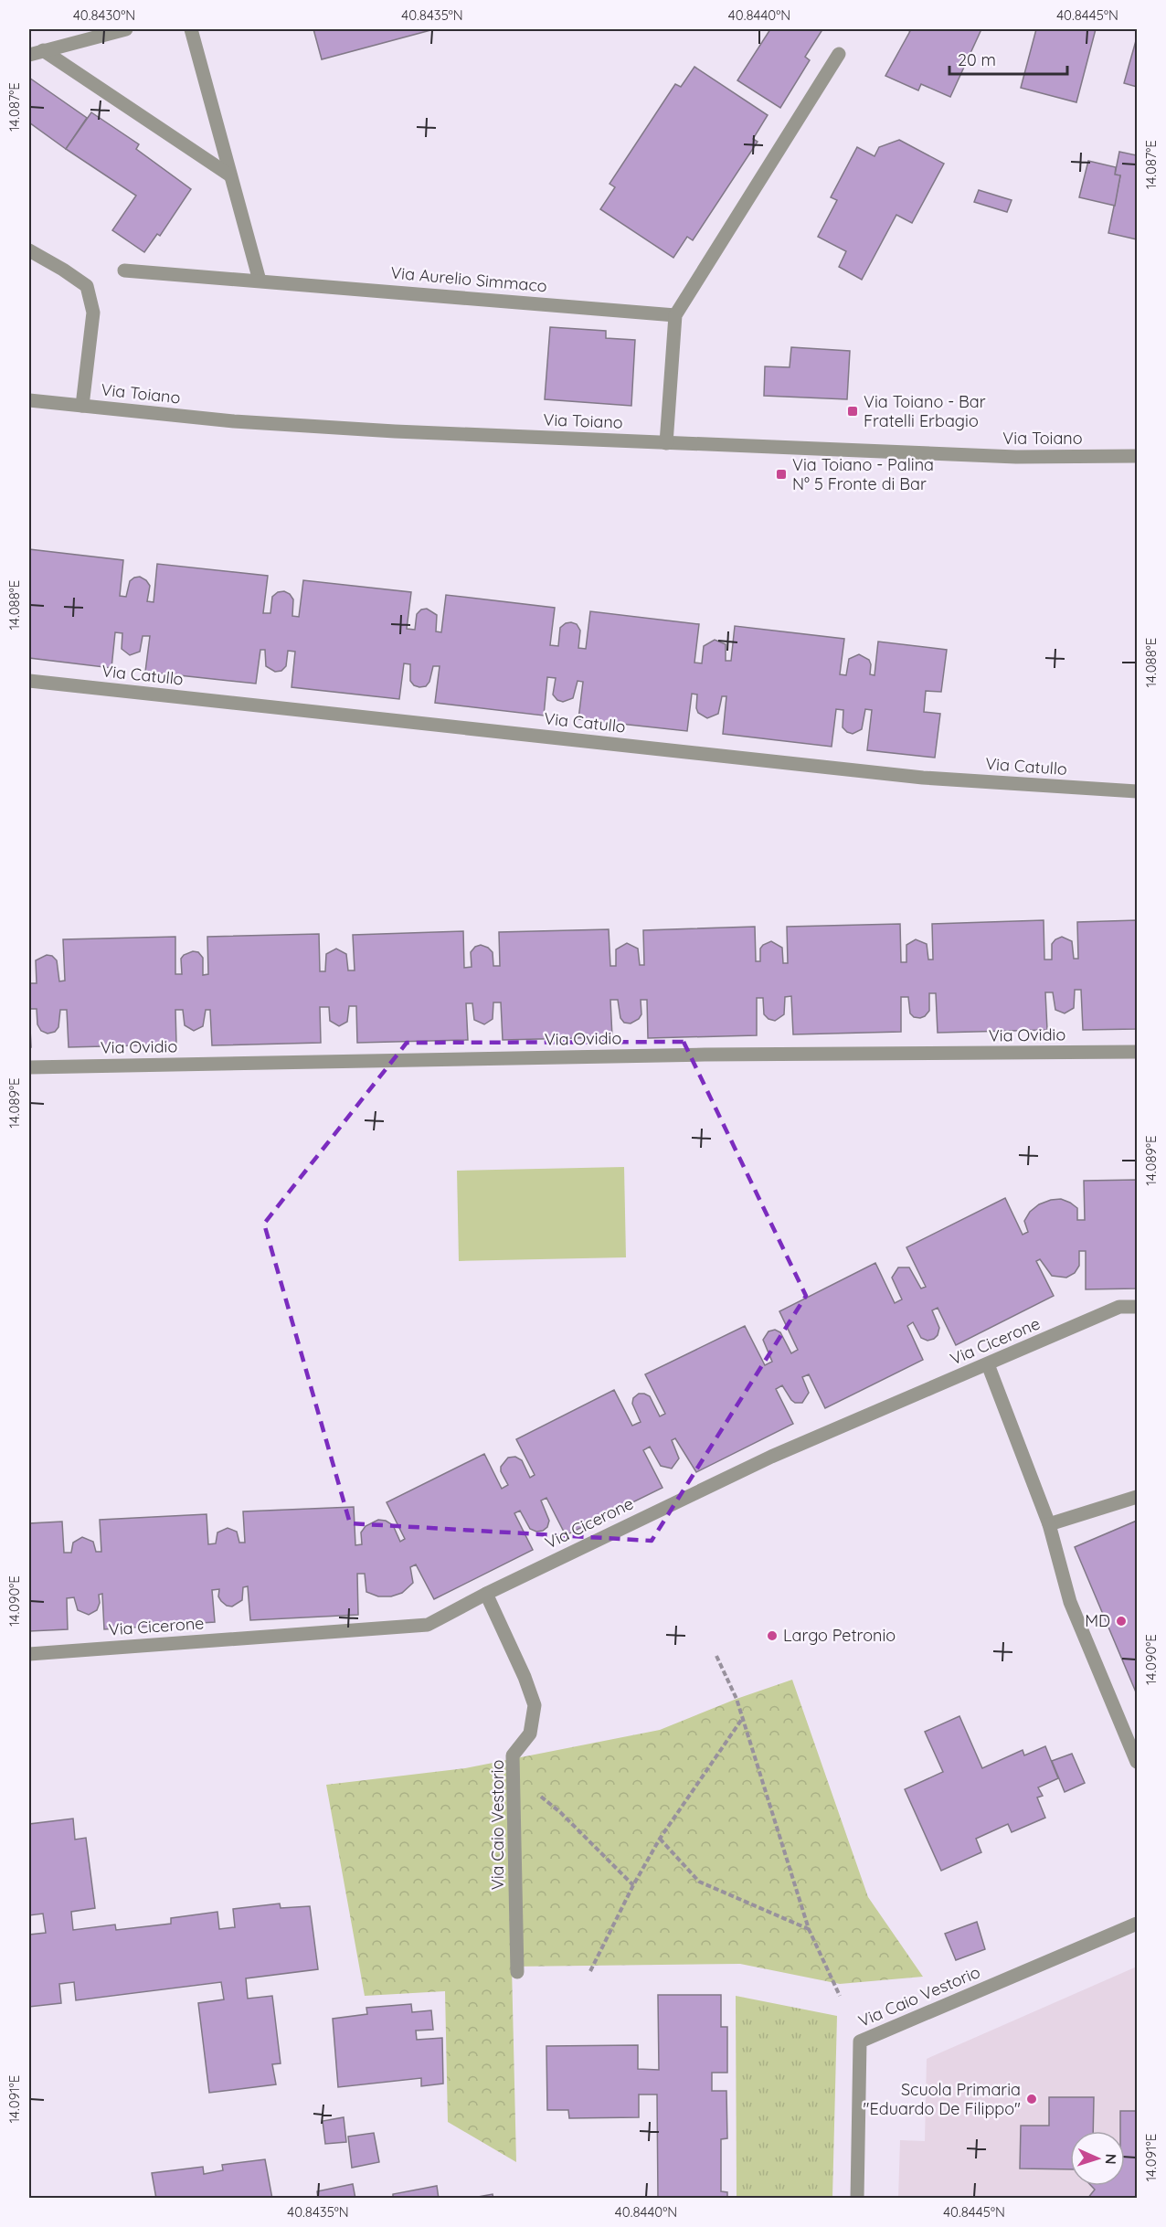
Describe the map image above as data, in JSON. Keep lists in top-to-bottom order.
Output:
{
  "streets": {
    "street": [
      "Via Aurelio Simmaco",
      "Via Toiano",
      "Via Catullo",
      "Via Ovidio",
      "Via Cicerone",
      "Via Caio Vestorio"
    ]
  },
  "crossings": [
    ["Via Cicerone", "Via Caio Vestorio"]
  ],
  "places": {
    "transit": ["Via Toiano - Bar Fratelli Erbagio", "Via Toiano - Palina N° 5 Fronte di Bar"],
    "other": ["MD", "Largo Petronio", "Scuola Primaria \"Eduardo De Filippo\""]
  },
  "scale_bar": "20 m",
  "north": "right",
  "coordinates": [
    "40.8430°N",
    "40.8435°N",
    "40.8440°N",
    "40.8445°N",
    "14.087°E",
    "14.088°E",
    "14.089°E",
    "14.090°E",
    "14.091°E"
  ]
}
